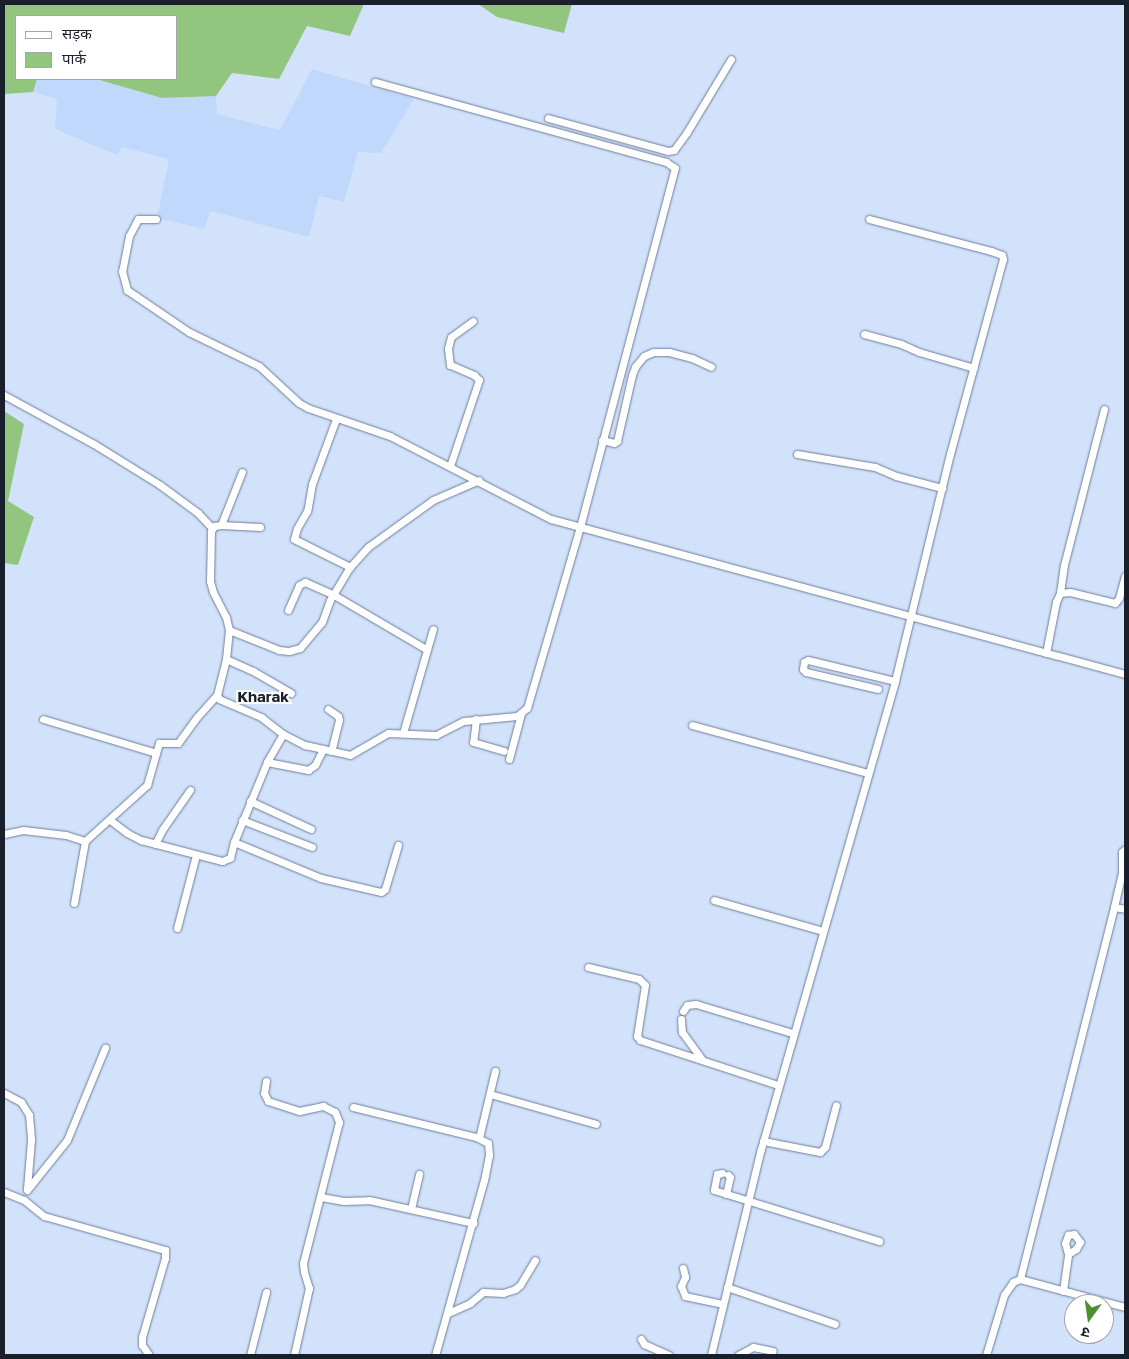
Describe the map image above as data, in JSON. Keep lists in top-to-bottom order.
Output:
{
  "districts": ["Kharak"],
  "legend": ["सड़क", "पार्क"],
  "north": "bottom"
}
